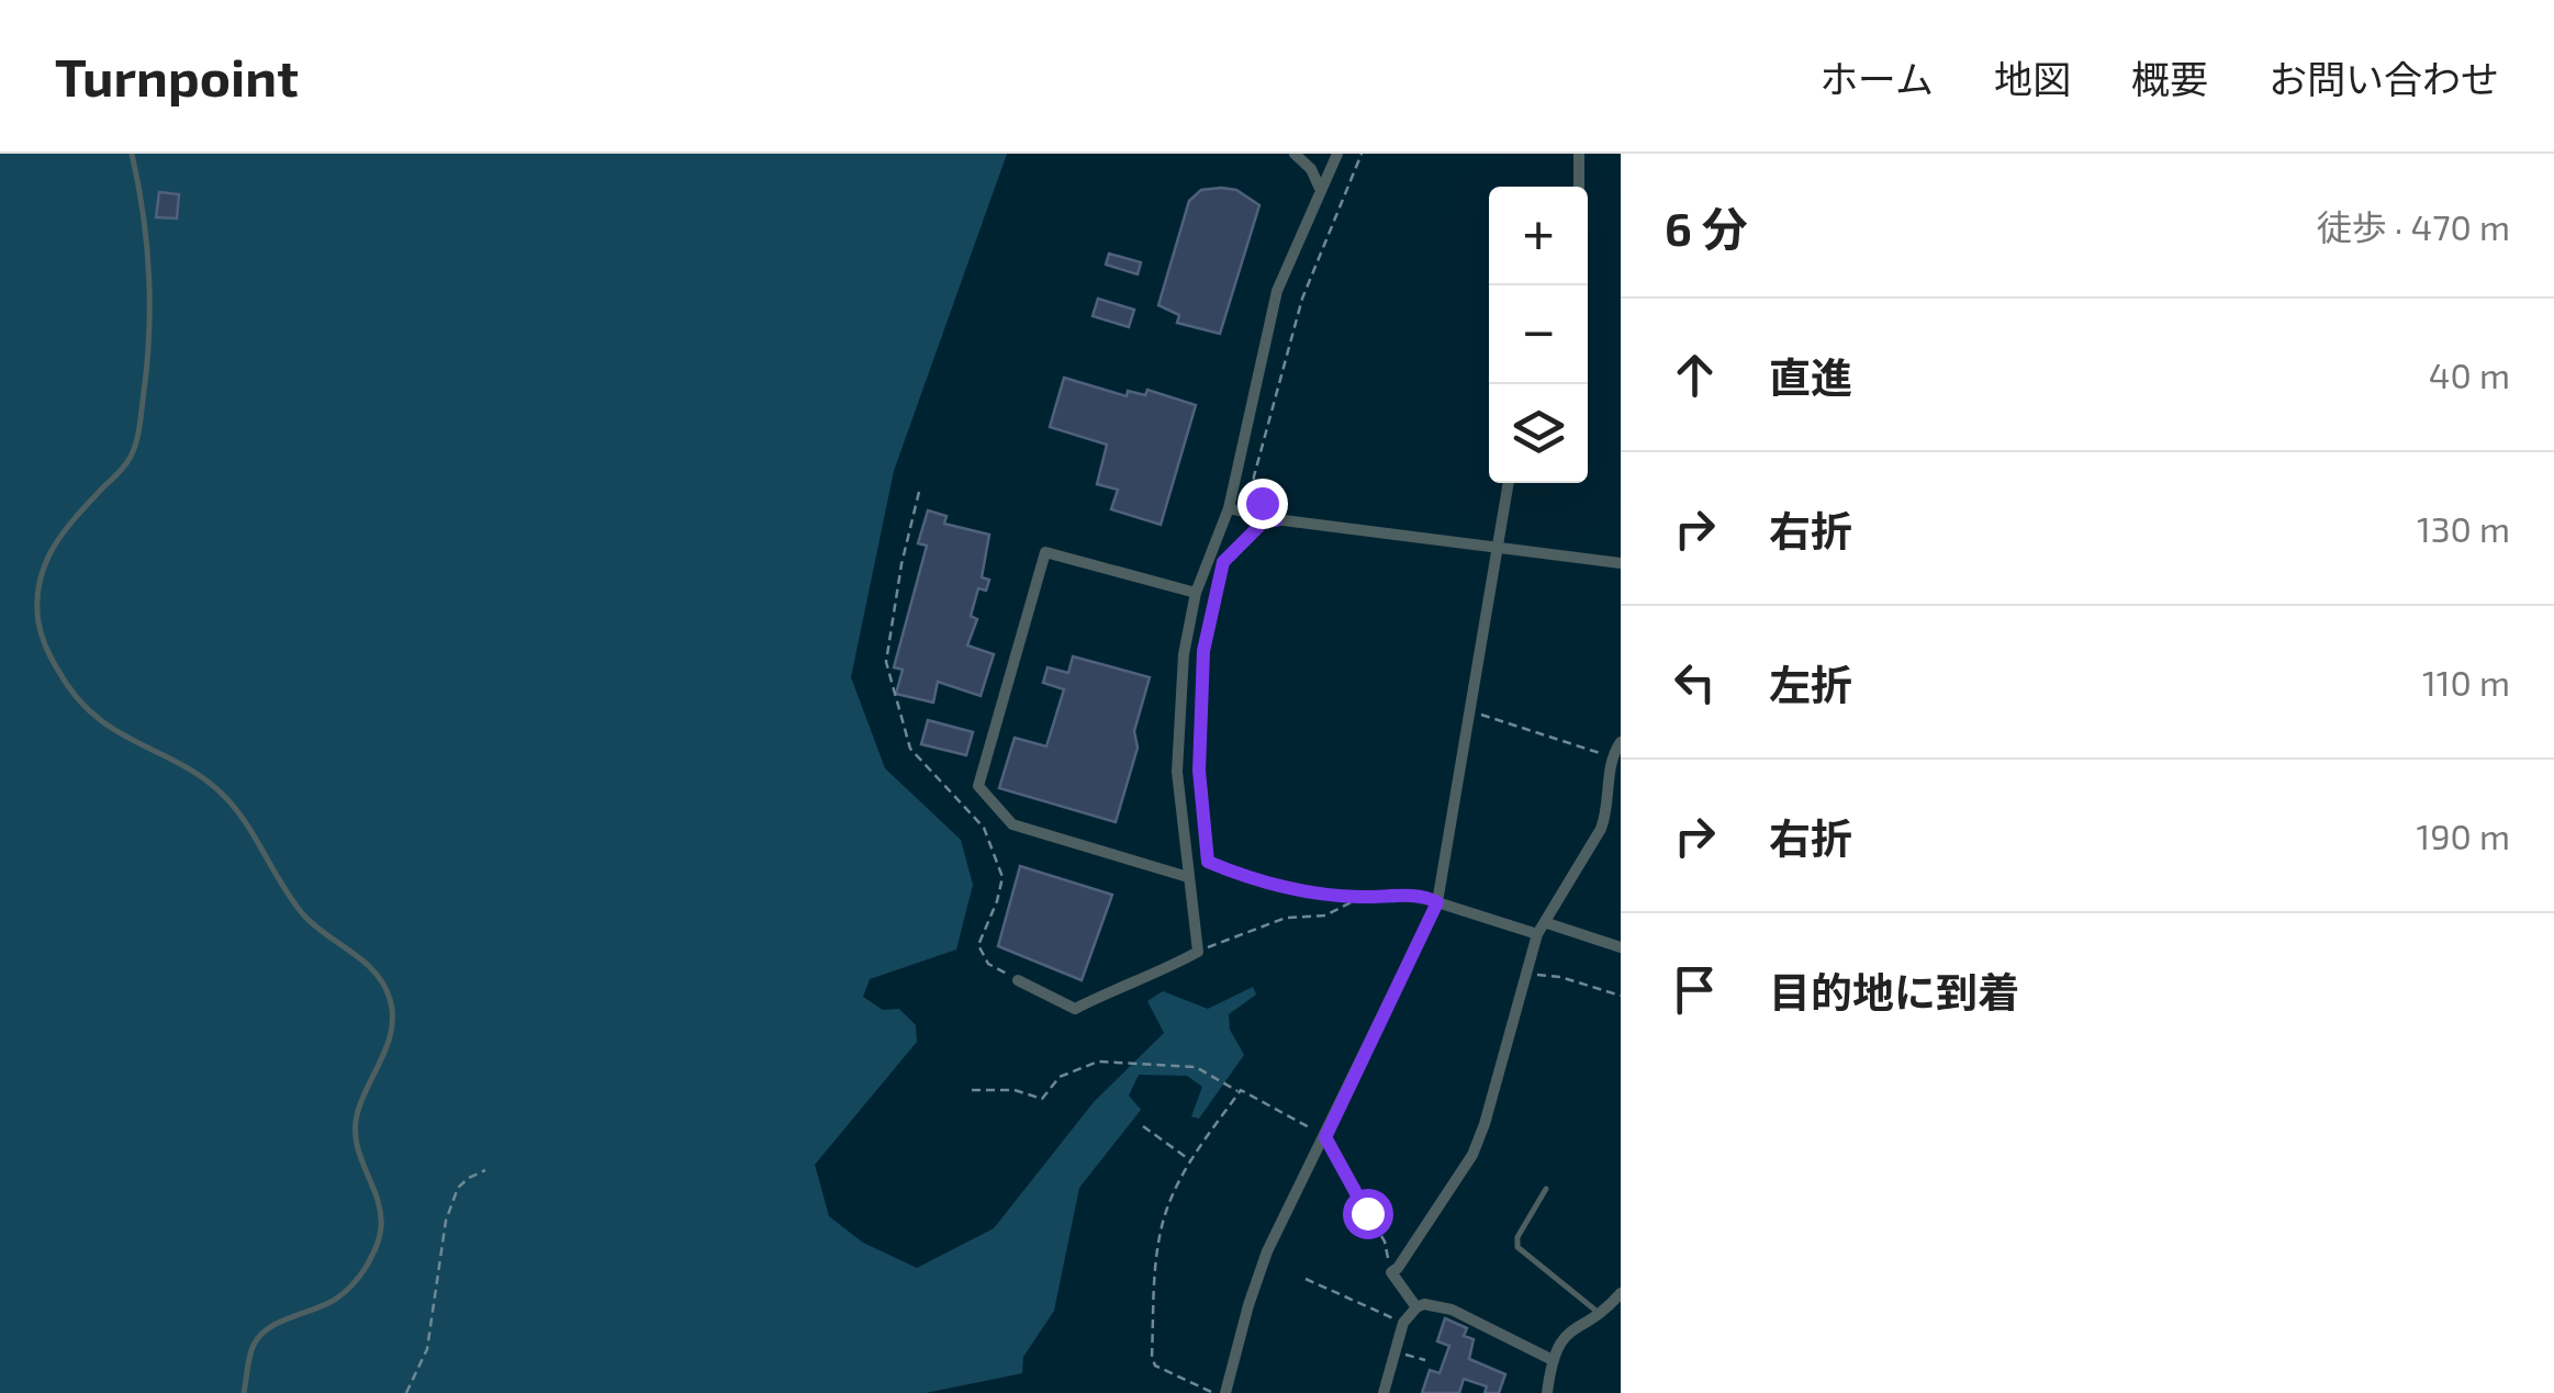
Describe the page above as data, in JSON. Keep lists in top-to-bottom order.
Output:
{
  "page": {
    "header": "Turnpoint",
    "nav": [
      "ホーム",
      "地図",
      "概要",
      "お問い合わせ"
    ],
    "heading": ["6 分", "徒歩 · 470 m"],
    "map_buttons": ["+", "−"],
    "list": [
      ["直進", "40 m"],
      ["右折", "130 m"],
      ["左折", "110 m"],
      ["右折", "190 m"],
      "目的地に到着"
    ]
  }
}
